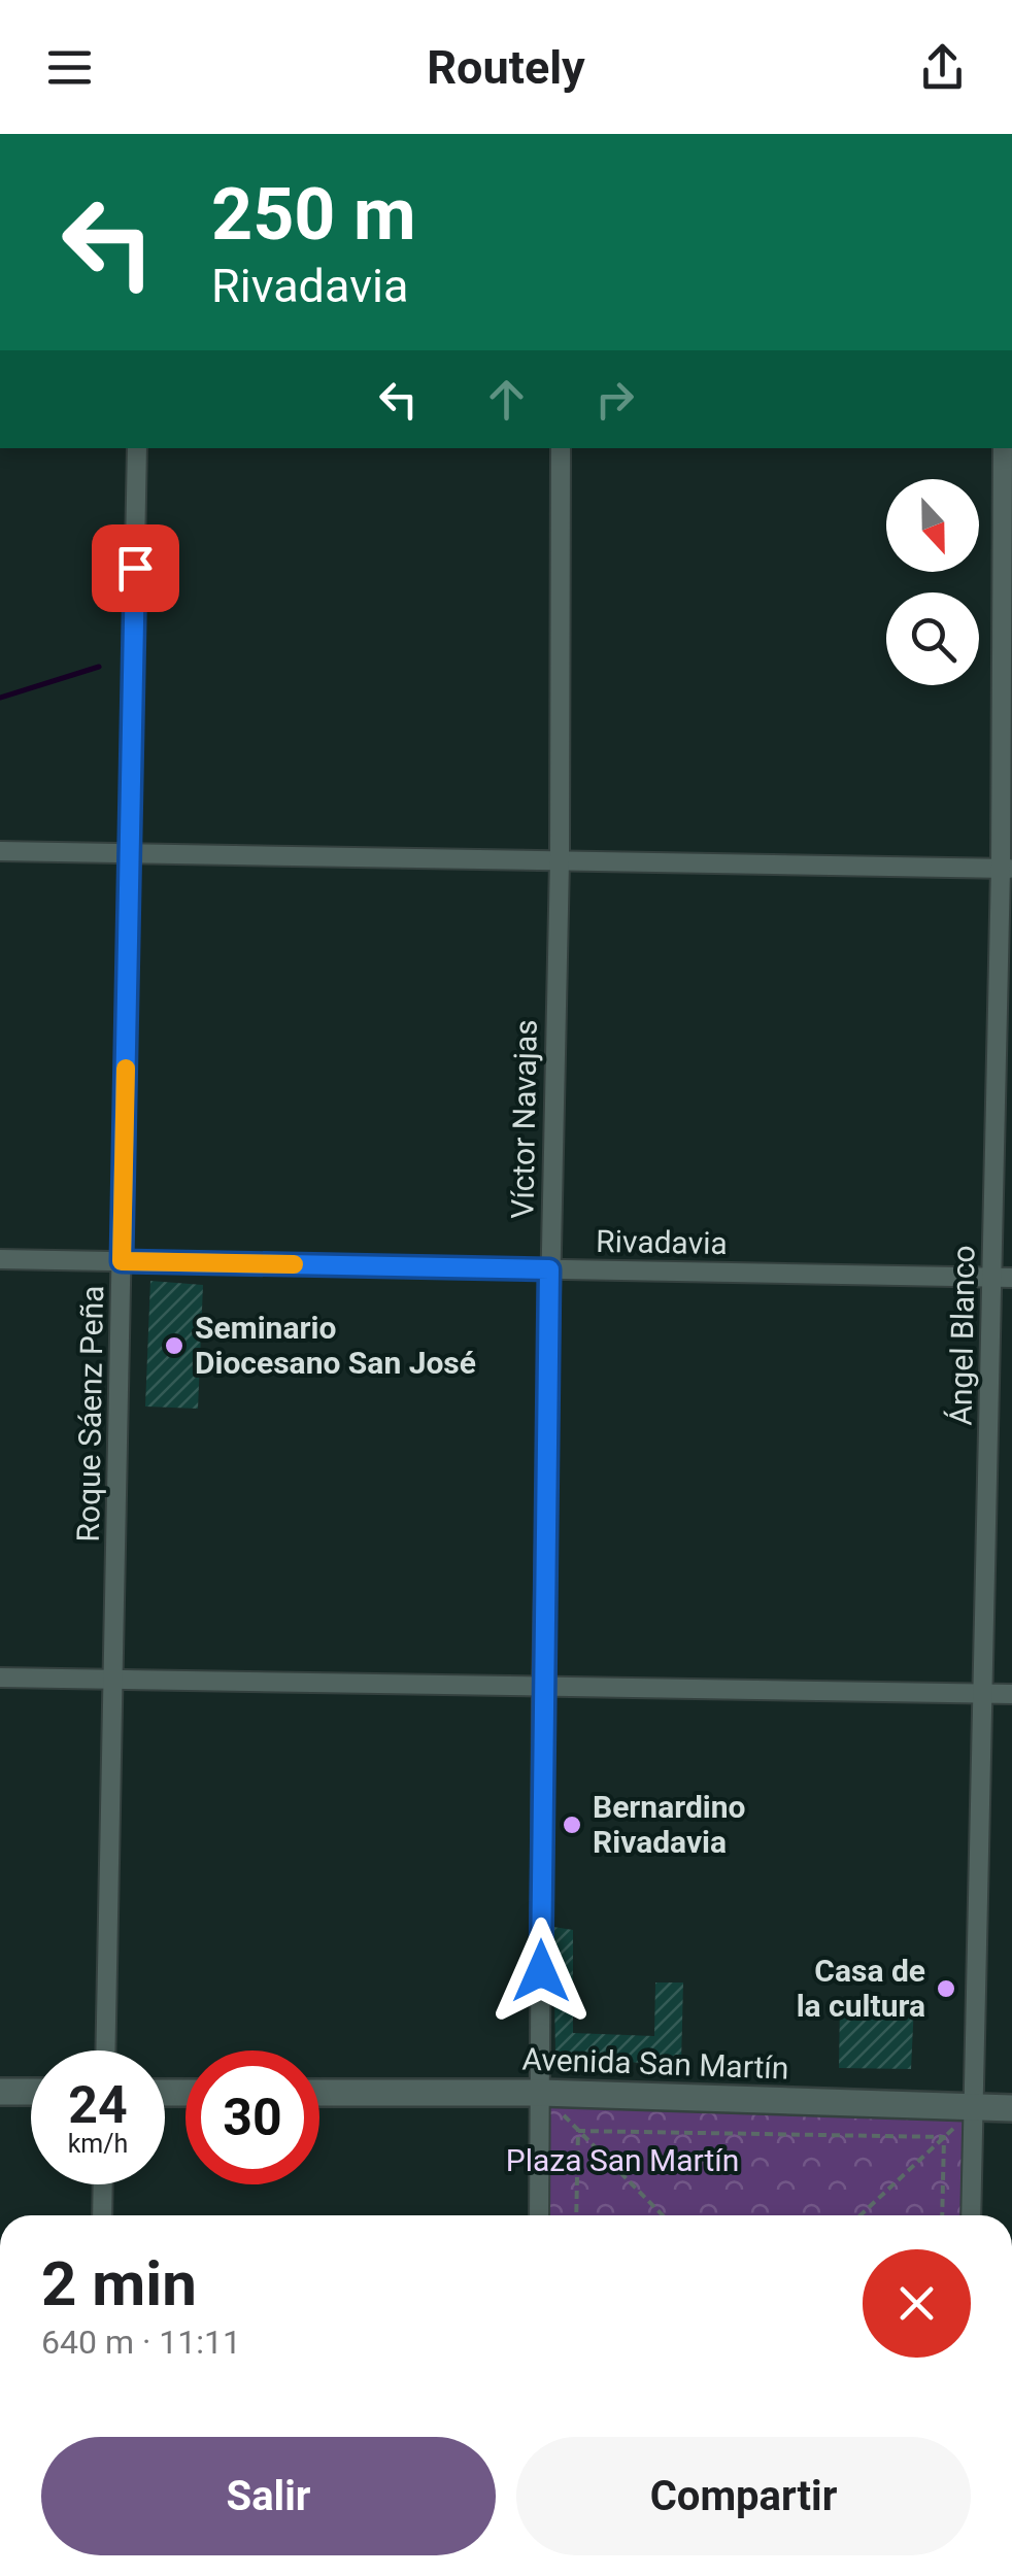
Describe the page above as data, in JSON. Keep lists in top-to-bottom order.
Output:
{
  "streets": {
    "main road": ["Avenida San Martín"],
    "street": [
      "Víctor Navajas",
      "Rivadavia",
      "Ángel Blanco",
      "Roque Sáenz Peña"
    ]
  },
  "crossings": [
    ["Víctor Navajas", "Rivadavia"],
    ["Víctor Navajas", "Avenida San Martín"],
    ["Rivadavia", "Ángel Blanco"],
    ["Rivadavia", "Roque Sáenz Peña"],
    ["Ángel Blanco", "Avenida San Martín"]
  ],
  "parks": ["Plaza San Martín"],
  "places": ["Seminario Diocesano San José", "Bernardino Rivadavia", "Casa de la cultura"],
  "north": "bottom",
  "page": {
    "header": "Routely",
    "turn": ["250 m", "Rivadavia"],
    "speed": "24 km/h",
    "limit": "30",
    "heading": ["2 min", "640 m · 11:11"],
    "buttons": ["Salir", "Compartir"]
  }
}
